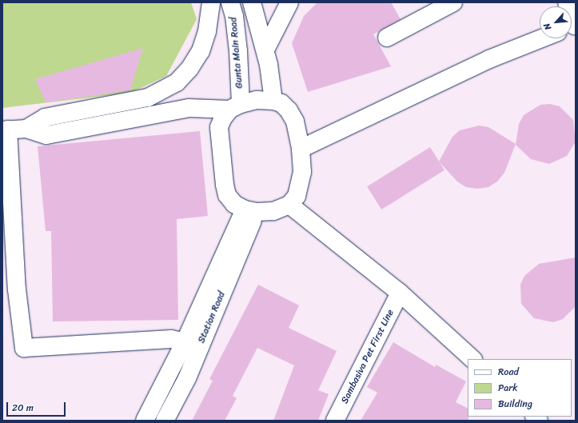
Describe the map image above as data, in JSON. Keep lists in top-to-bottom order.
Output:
{
  "streets": {
    "street": ["Gunta Main Road", "Station Road", "Sambasiva Pet First Line"]
  },
  "crossings": [
    ["Gunta Main Road", "Station Road"]
  ],
  "legend": ["Road", "Park", "Building"],
  "scale_bar": "20 m",
  "north": "bottom left"
}
